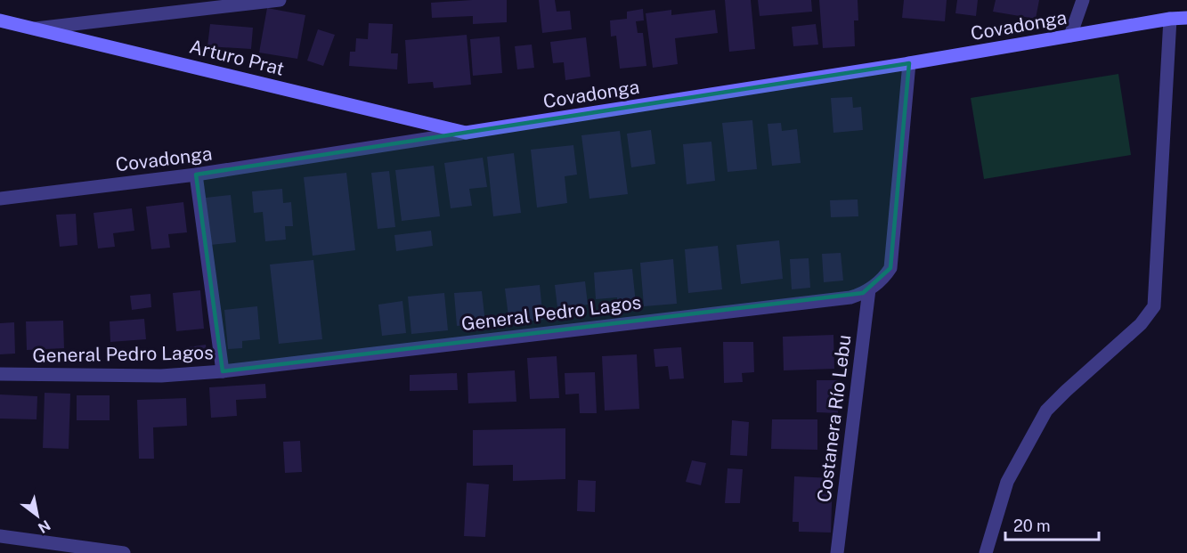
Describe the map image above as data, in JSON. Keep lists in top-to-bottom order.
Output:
{
  "streets": {
    "main road": ["Covadonga", "Arturo Prat"],
    "street": ["General Pedro Lagos", "Costanera Río Lebu"]
  },
  "crossings": [
    ["Covadonga", "Arturo Prat"],
    ["Covadonga", "General Pedro Lagos"],
    ["General Pedro Lagos", "Costanera Río Lebu"]
  ],
  "scale_bar": "20 m",
  "north": "bottom right"
}
